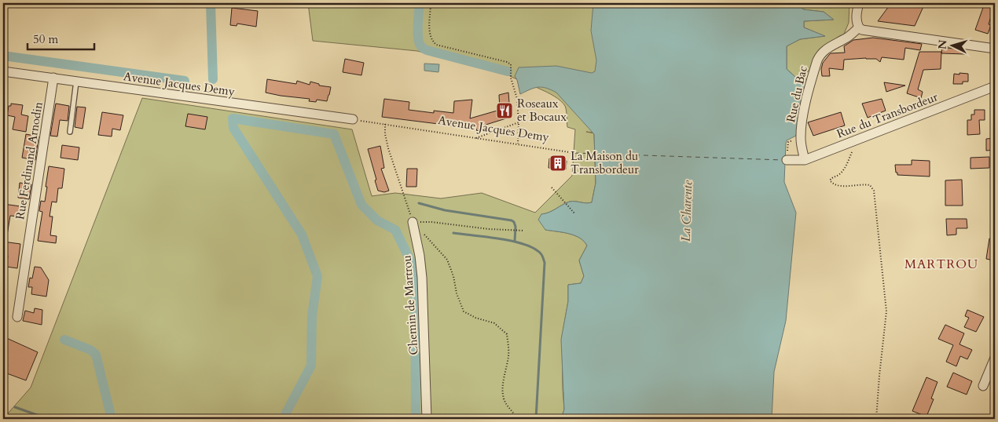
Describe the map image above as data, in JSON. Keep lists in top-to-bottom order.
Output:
{
  "streets": {
    "street": [
      "Avenue Jacques Demy",
      "Rue du Bac",
      "Rue du Transbordeur",
      "Rue Ferdinand Arnodin",
      "Chemin de Martrou"
    ]
  },
  "crossings": [
    ["Avenue Jacques Demy", "Rue Ferdinand Arnodin"],
    ["Rue du Bac", "Rue du Transbordeur"]
  ],
  "districts": ["MARTROU"],
  "water": ["La Charente"],
  "places": {
    "restaurant": ["Roseaux et Bocaux"],
    "building": ["La Maison du Transbordeur"]
  },
  "scale_bar": "50 m",
  "north": "left"
}
